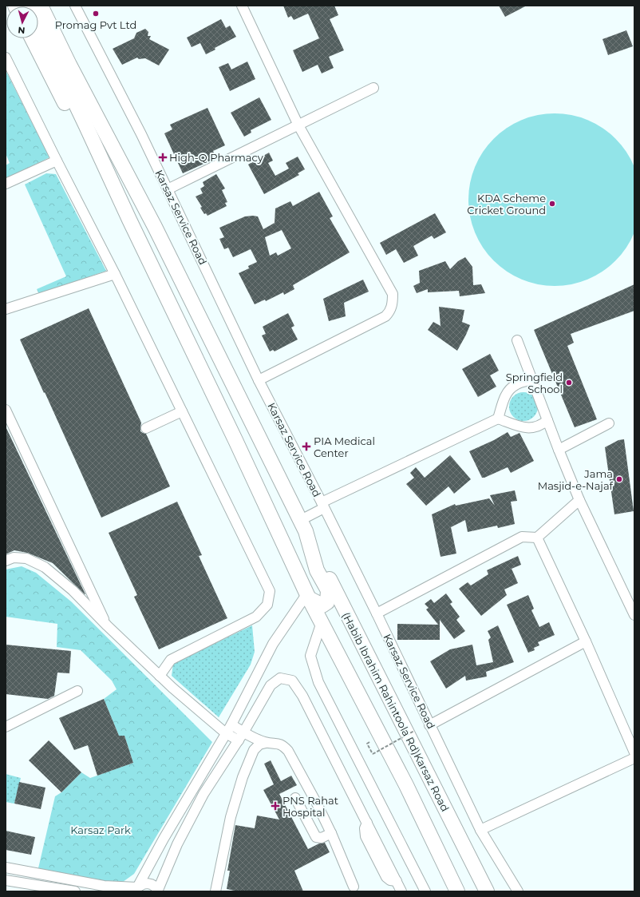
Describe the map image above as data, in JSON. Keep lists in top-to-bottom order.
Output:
{
  "streets": {
    "highway": ["(Habib Ibrahim Rahintoola Rd)Karsaz Road"],
    "street": ["Karsaz Service Road"]
  },
  "parks": ["Karsaz Park"],
  "places": {
    "other": [
      "Promag Pvt Ltd",
      "KDA Scheme Cricket Ground",
      "Springfield School",
      "Jama Masjid-e-Najaf"
    ],
    "health": ["High-Q Pharmacy", "PIA Medical Center", "PNS Rahat Hospital"]
  },
  "north": "bottom"
}
